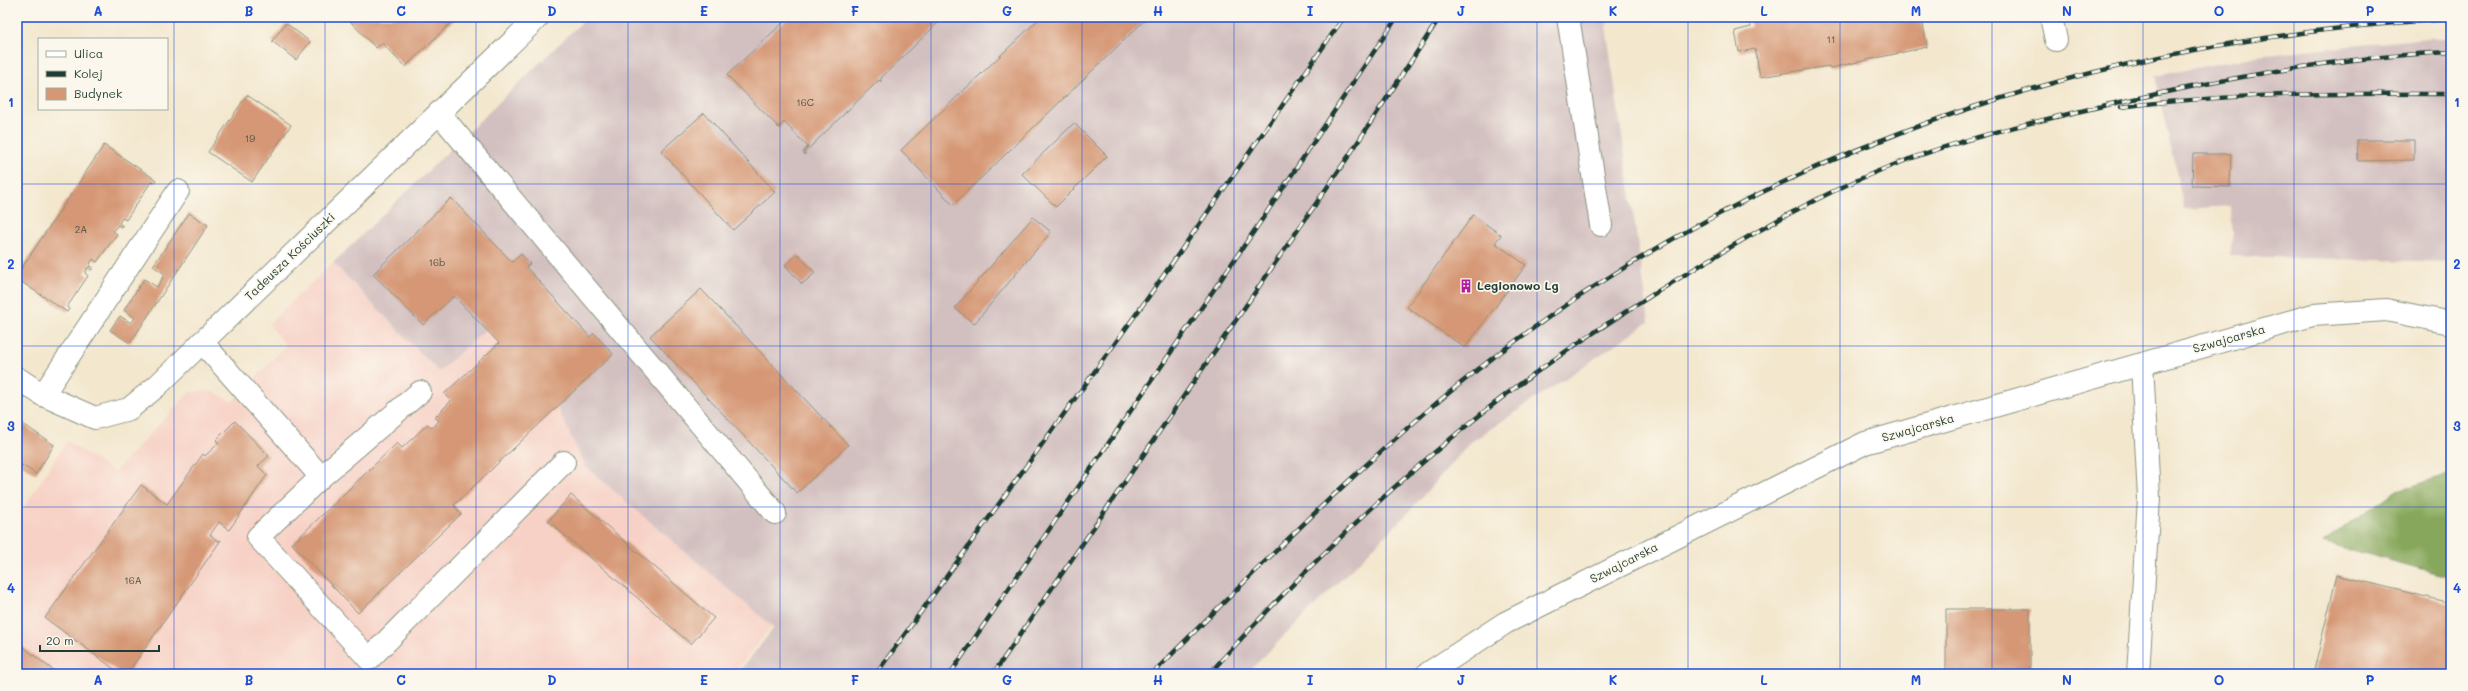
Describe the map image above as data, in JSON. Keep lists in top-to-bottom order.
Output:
{
  "streets": {
    "street": ["Tadeusza Kościuszki", "Szwajcarska"]
  },
  "places": {
    "building": ["Legionowo Lg"]
  },
  "house_numbers": [
    "11",
    "16C",
    "19",
    "2A",
    "16b",
    "16A"
  ],
  "legend": ["Ulica", "Kolej", "Budynek"],
  "scale_bar": "20 m",
  "grid": {
    "columns": [
      "A",
      "B",
      "C",
      "D",
      "E",
      "F",
      "G",
      "H",
      "I",
      "J",
      "K",
      "L",
      "M",
      "N",
      "O",
      "P"
    ],
    "rows": [
      "1",
      "2",
      "3",
      "4"
    ]
  }
}
